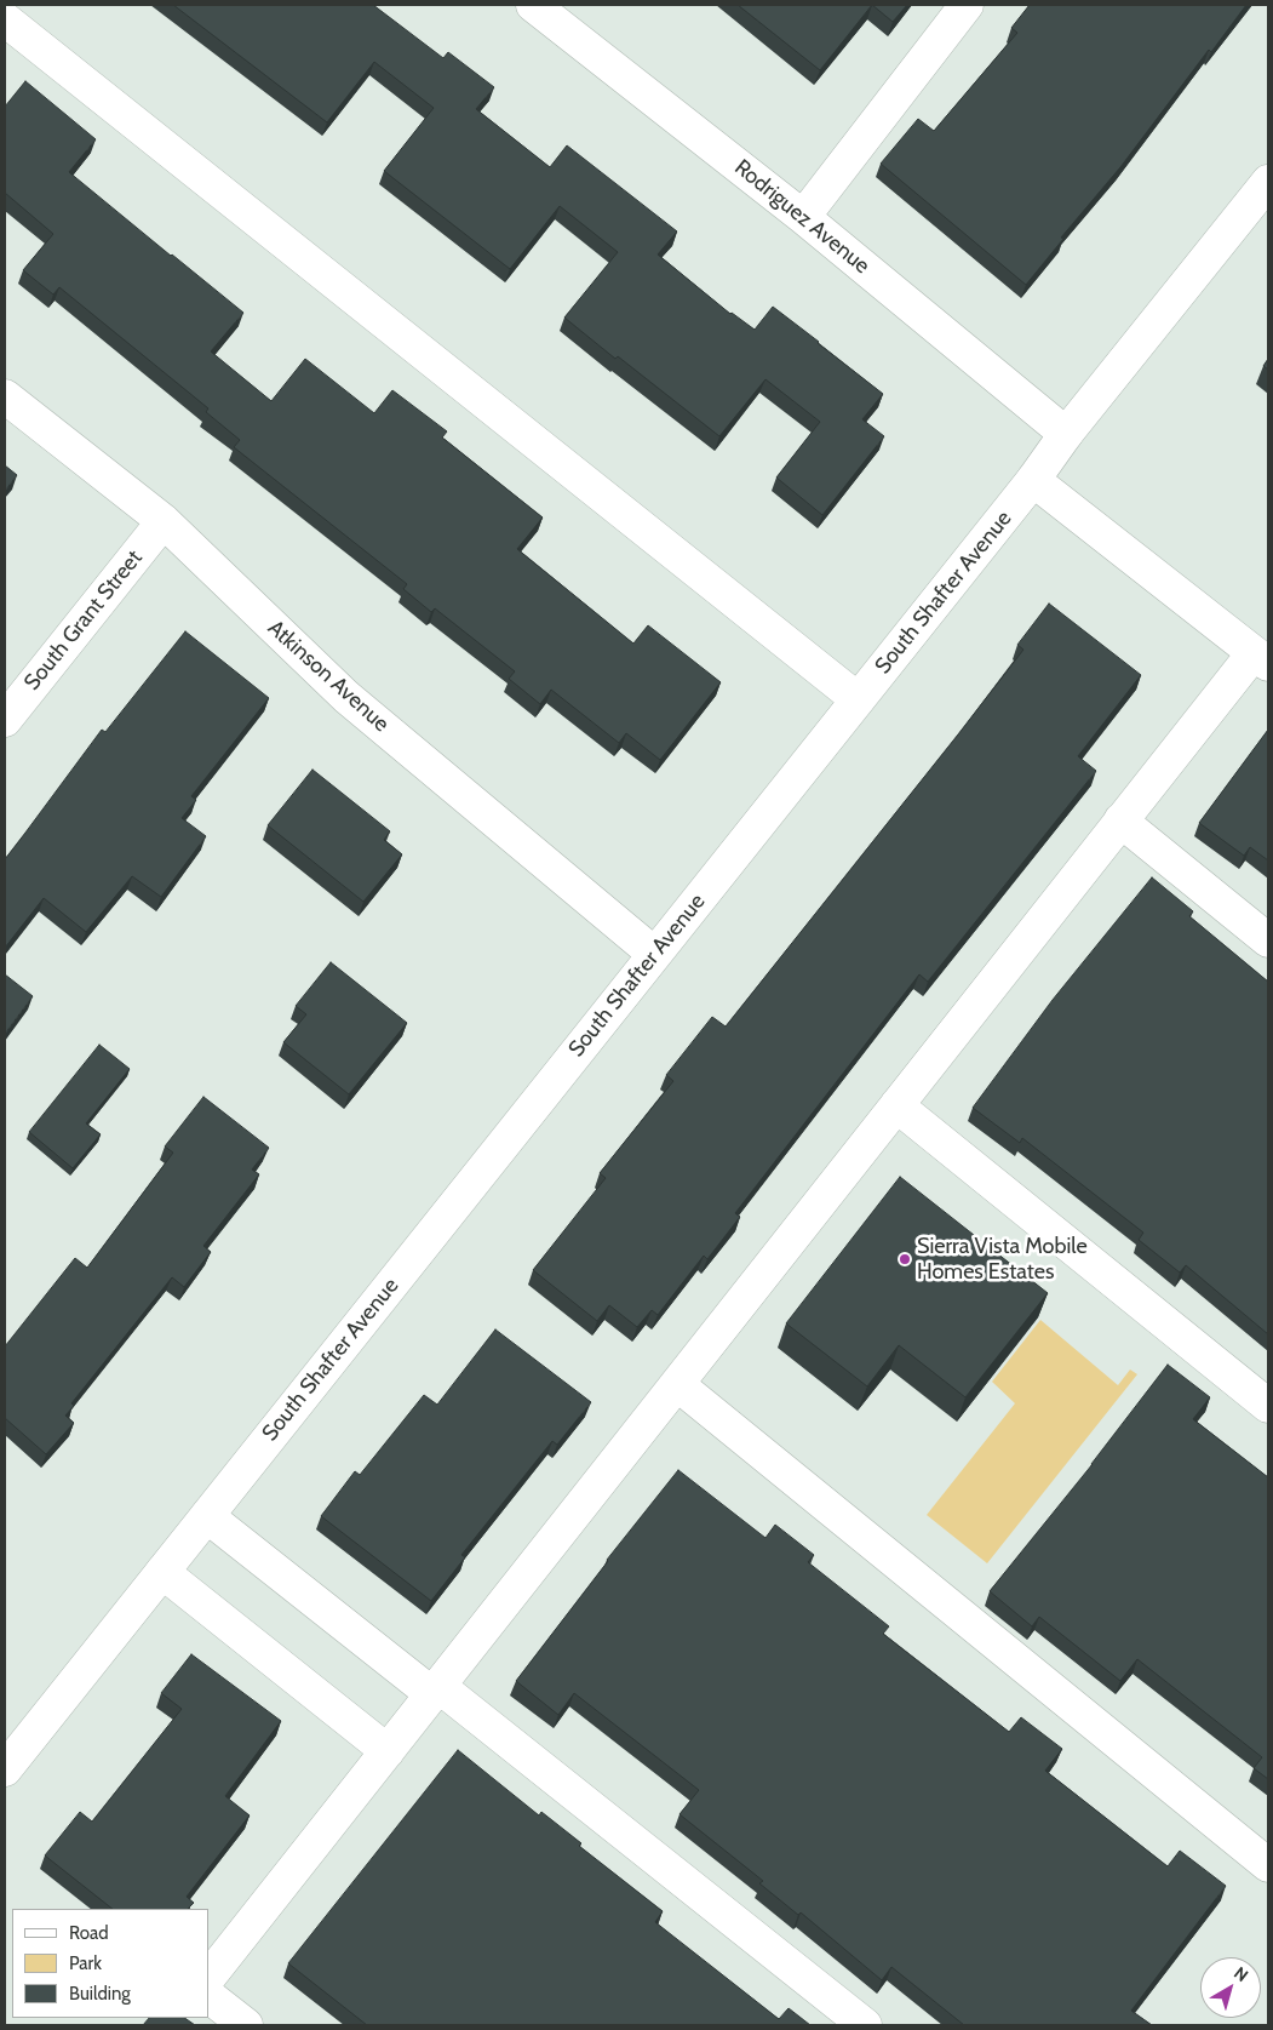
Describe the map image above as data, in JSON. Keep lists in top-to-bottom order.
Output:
{
  "streets": {
    "main road": [
      "Rodriguez Avenue",
      "South Shafter Avenue",
      "South Grant Street",
      "Atkinson Avenue"
    ]
  },
  "crossings": [
    ["Rodriguez Avenue", "South Shafter Avenue"],
    ["South Shafter Avenue", "Atkinson Avenue"],
    ["South Grant Street", "Atkinson Avenue"]
  ],
  "places": ["Sierra Vista Mobile Homes Estates"],
  "legend": ["Road", "Park", "Building"],
  "north": "top right"
}
